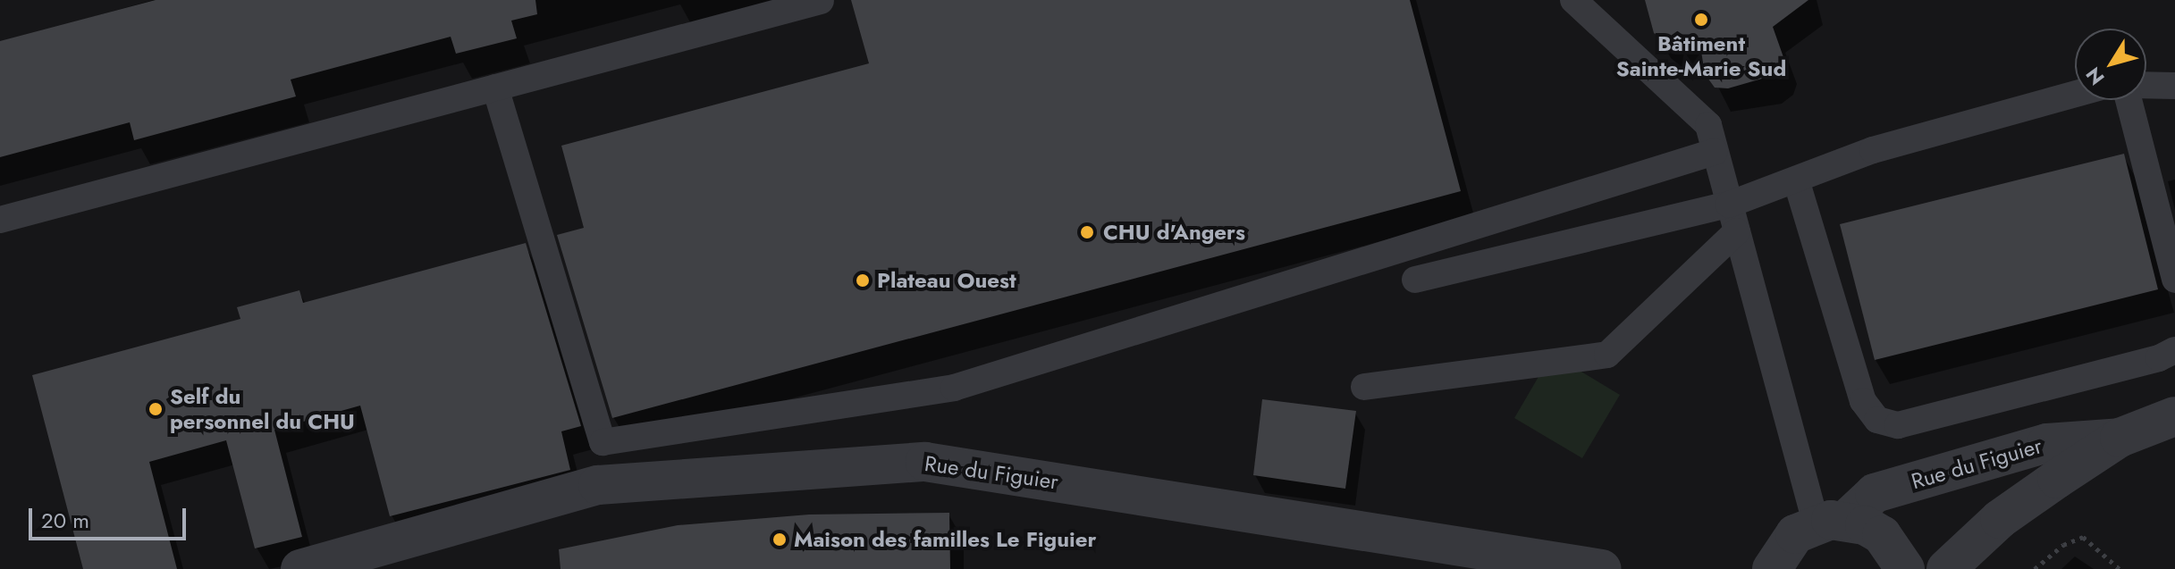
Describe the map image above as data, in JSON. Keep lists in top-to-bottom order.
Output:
{
  "streets": {
    "street": ["Rue du Figuier"]
  },
  "places": [
    "Bâtiment Sainte-Marie Sud",
    "CHU d'Angers",
    "Plateau Ouest",
    "Self du personnel du CHU",
    "Maison des familles Le Figuier"
  ],
  "scale_bar": "20 m",
  "north": "bottom left"
}
